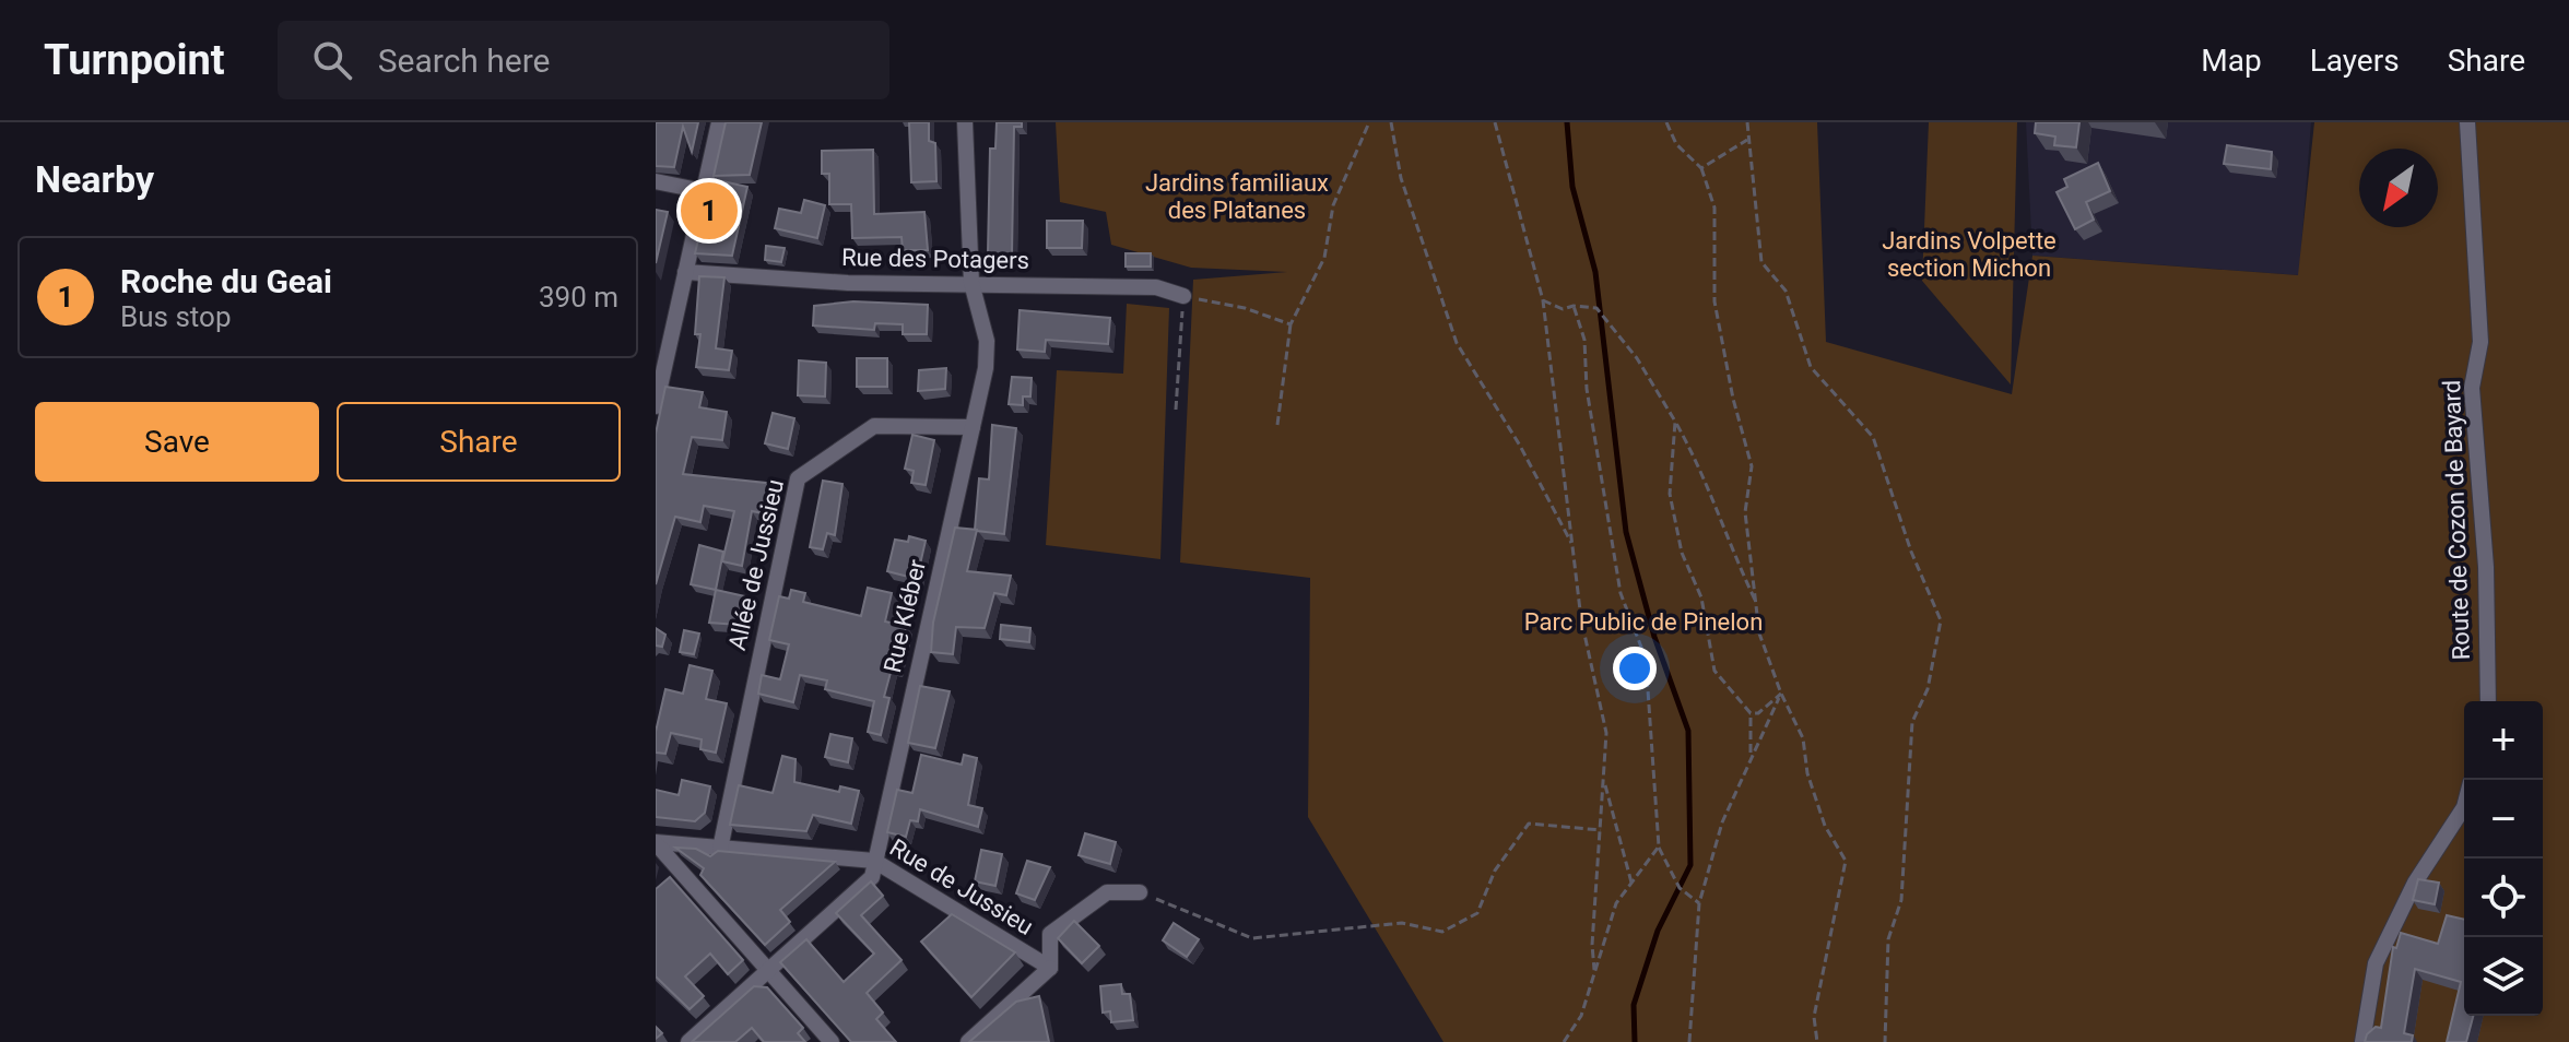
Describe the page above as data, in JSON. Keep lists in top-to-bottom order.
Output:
{
  "streets": {
    "street": [
      "Rue des Potagers",
      "Route de Cozon de Bayard",
      "Allée de Jussieu",
      "Rue Kléber",
      "Rue de Jussieu"
    ]
  },
  "crossings": [
    ["Rue des Potagers", "Rue Kléber"],
    ["Allée de Jussieu", "Rue Kléber"],
    ["Allée de Jussieu", "Rue de Jussieu"],
    ["Rue Kléber", "Rue de Jussieu"]
  ],
  "parks": ["Jardins familiaux des Platanes", "Jardins Volpette section Michon", "Parc Public de Pinelon"],
  "north": "bottom left",
  "page": {
    "header": "Turnpoint",
    "search": "Search here",
    "nav": ["Map", "Layers", "Share"],
    "heading": "Nearby",
    "pins": "1",
    "list": [
      {
        "mark": "1",
        "name": "Roche du Geai",
        "note": "Bus stop",
        "value": "390 m"
      }
    ],
    "buttons": ["Save", "Share"],
    "map_buttons": ["+", "−"]
  }
}
